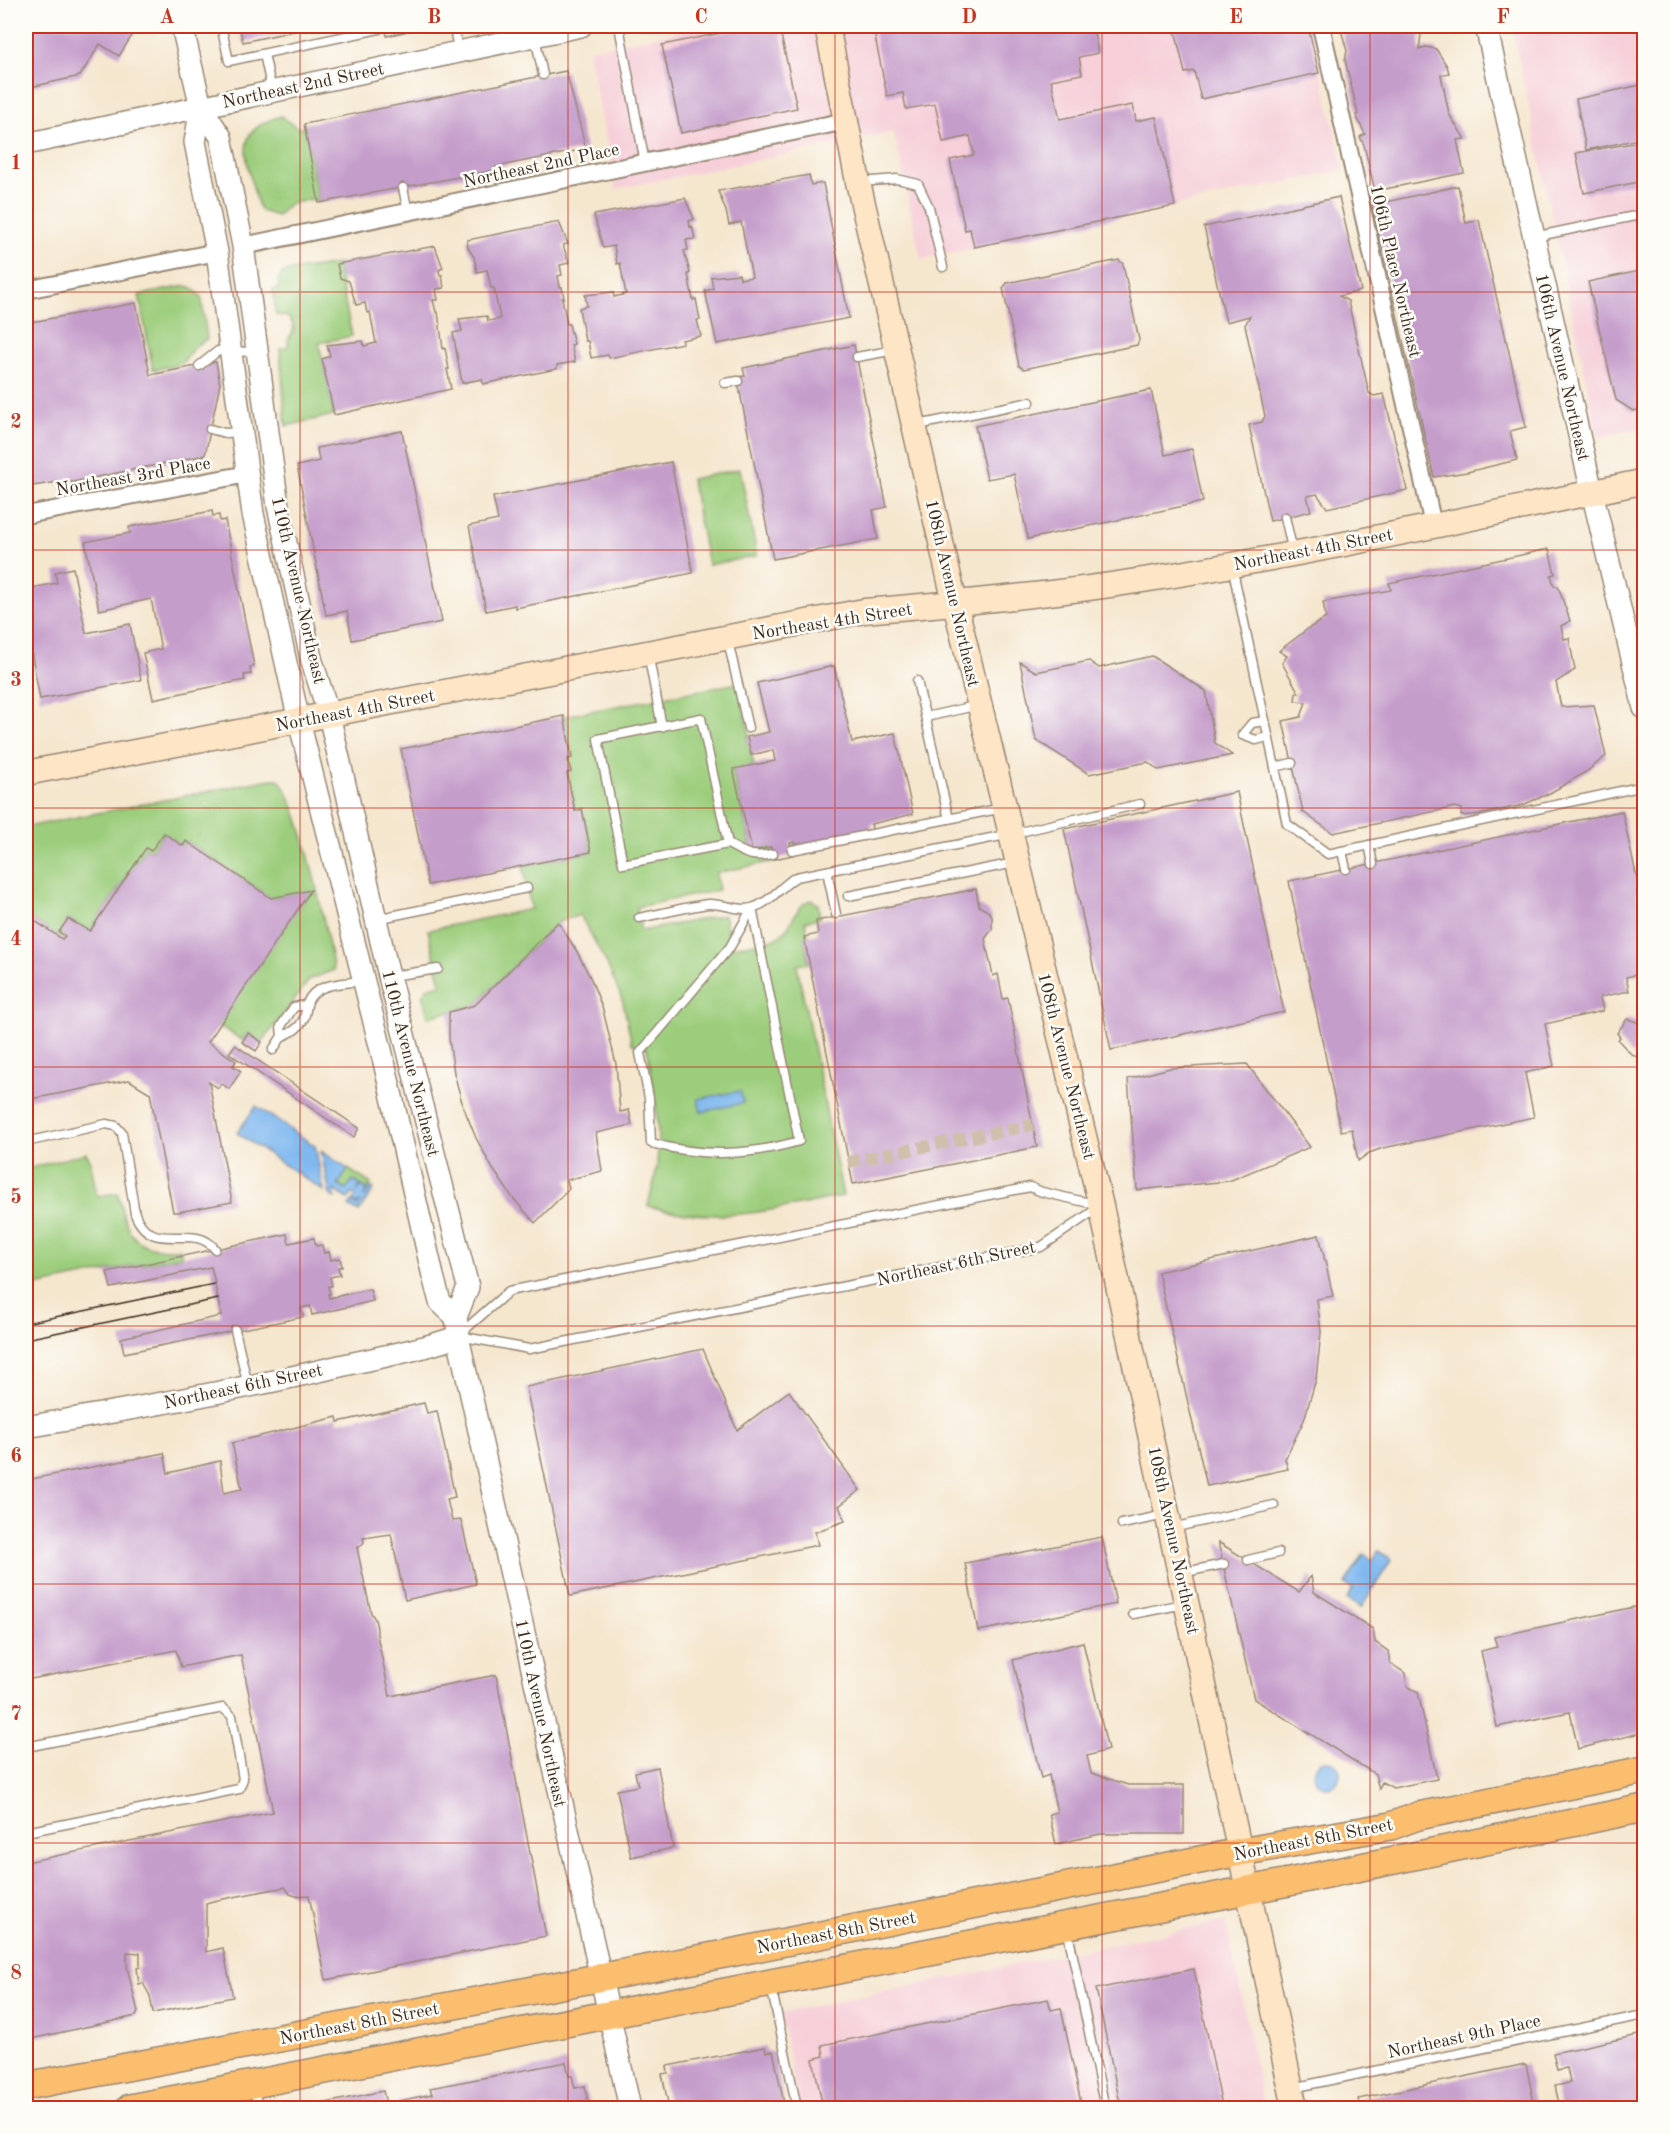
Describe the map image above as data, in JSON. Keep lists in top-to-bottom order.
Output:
{
  "streets": {
    "main road": ["Northeast 4th Street", "108th Avenue Northeast", "Northeast 8th Street"],
    "street": [
      "Northeast 2nd Street",
      "Northeast 2nd Place",
      "106th Place Northeast",
      "106th Avenue Northeast",
      "Northeast 3rd Place",
      "110th Avenue Northeast",
      "Northeast 6th Street"
    ],
    "lane": ["Northeast 9th Place"]
  },
  "crossings": [
    ["Northeast 2nd Street", "110th Avenue Northeast"],
    ["Northeast 2nd Place", "110th Avenue Northeast"],
    ["Northeast 2nd Place", "108th Avenue Northeast"],
    ["106th Place Northeast", "Northeast 4th Street"],
    ["106th Avenue Northeast", "Northeast 4th Street"],
    ["Northeast 3rd Place", "110th Avenue Northeast"],
    ["Northeast 4th Street", "110th Avenue Northeast"],
    ["Northeast 4th Street", "108th Avenue Northeast"],
    ["110th Avenue Northeast", "Northeast 6th Street"],
    ["110th Avenue Northeast", "Northeast 8th Street"],
    ["108th Avenue Northeast", "Northeast 6th Street"],
    ["108th Avenue Northeast", "Northeast 8th Street"],
    ["108th Avenue Northeast", "Northeast 9th Place"]
  ],
  "grid": {
    "columns": [
      "A",
      "B",
      "C",
      "D",
      "E",
      "F"
    ],
    "rows": [
      "1",
      "2",
      "3",
      "4",
      "5",
      "6",
      "7",
      "8"
    ]
  }
}
